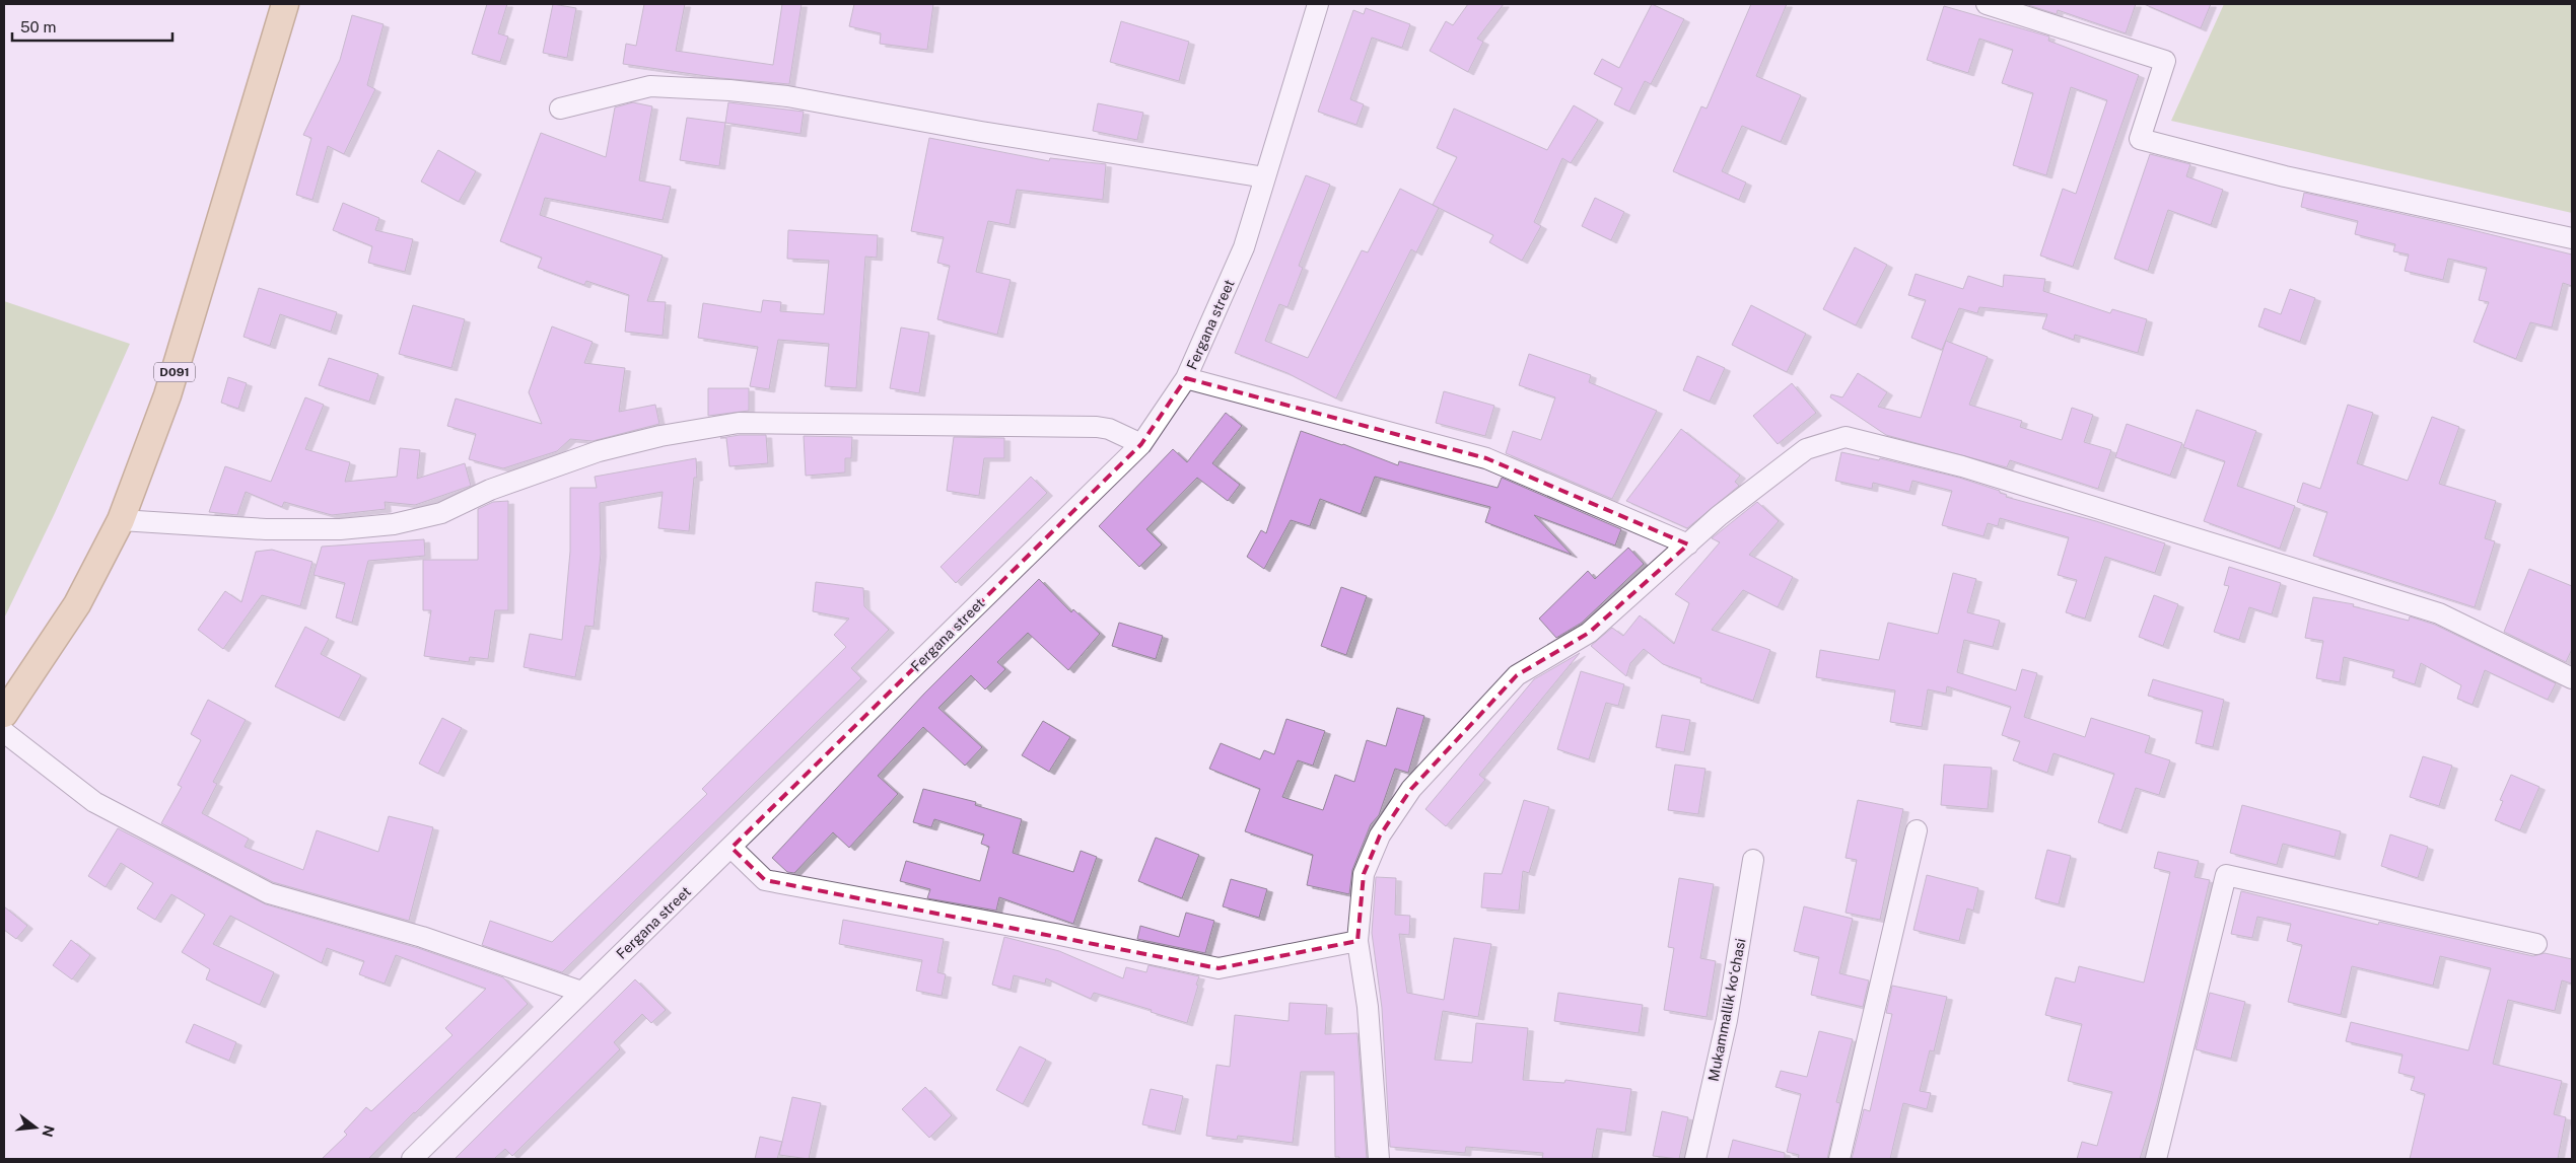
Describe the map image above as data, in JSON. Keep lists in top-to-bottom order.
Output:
{
  "streets": {
    "main road": ["D091"],
    "street": ["Fergana street", "Mukammallik koʻchasi"]
  },
  "scale_bar": "50 m",
  "north": "right"
}
